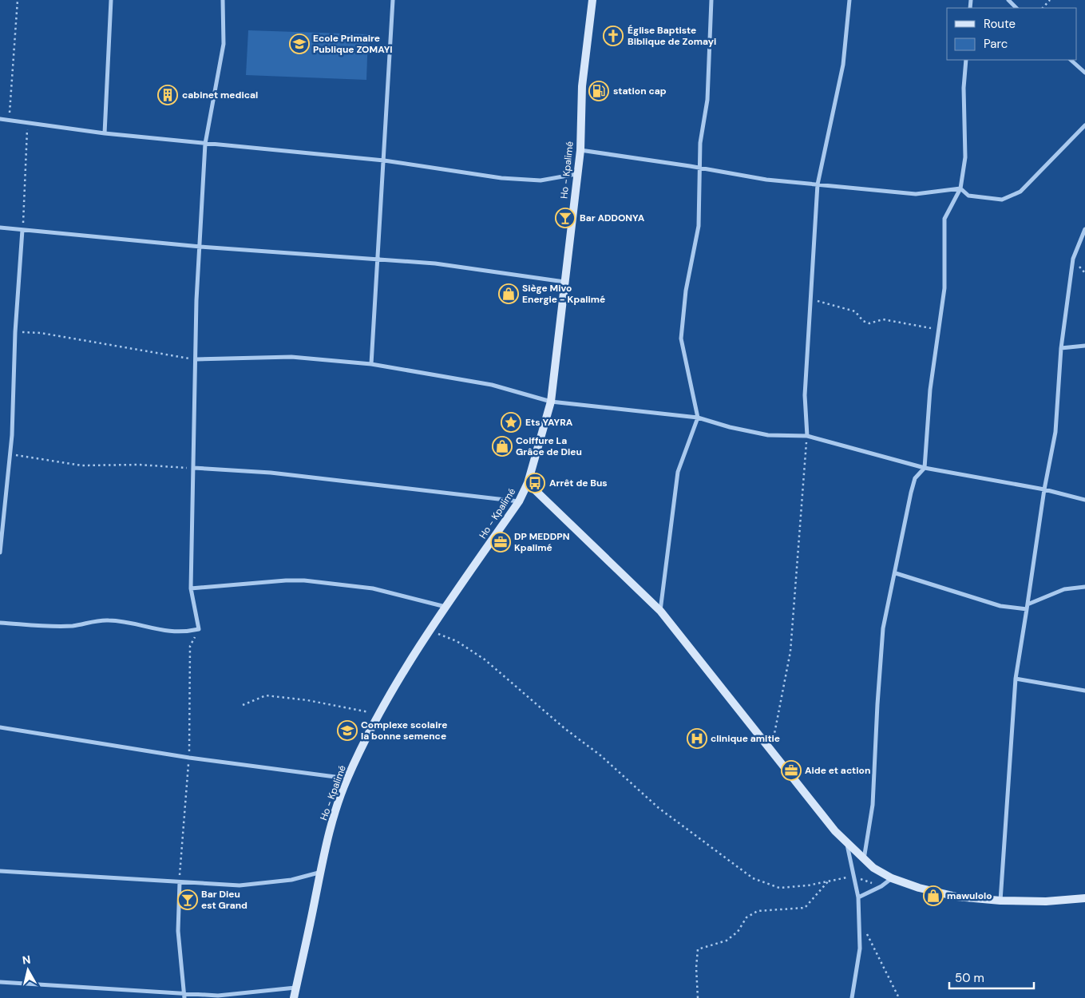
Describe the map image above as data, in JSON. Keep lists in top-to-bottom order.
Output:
{
  "streets": {
    "main road": ["Ho - Kpalimé"]
  },
  "places": {
    "church": ["Église Baptiste Biblique de Zomayi"],
    "school or university": ["Ecole Primaire Publique ZOMAYI", "Complexe scolaire la bonne semence"],
    "fuel station": ["station cap"],
    "building": ["cabinet medical"],
    "bar": ["Bar ADDONYA", "Bar Dieu est Grand"],
    "shop": ["Siège Mivo Energie - Kpalimé", "Coiffure La Grâce de Dieu", "mawulolo"],
    "place": ["Ets YAYRA"],
    "bus stop": ["Arrêt de Bus"],
    "office": ["DP MEDDPN Kpalimé", "Aide et action"],
    "hospital": ["clinique amitie"]
  },
  "legend": ["Route", "Parc"],
  "scale_bar": "50 m",
  "north": "top"
}
